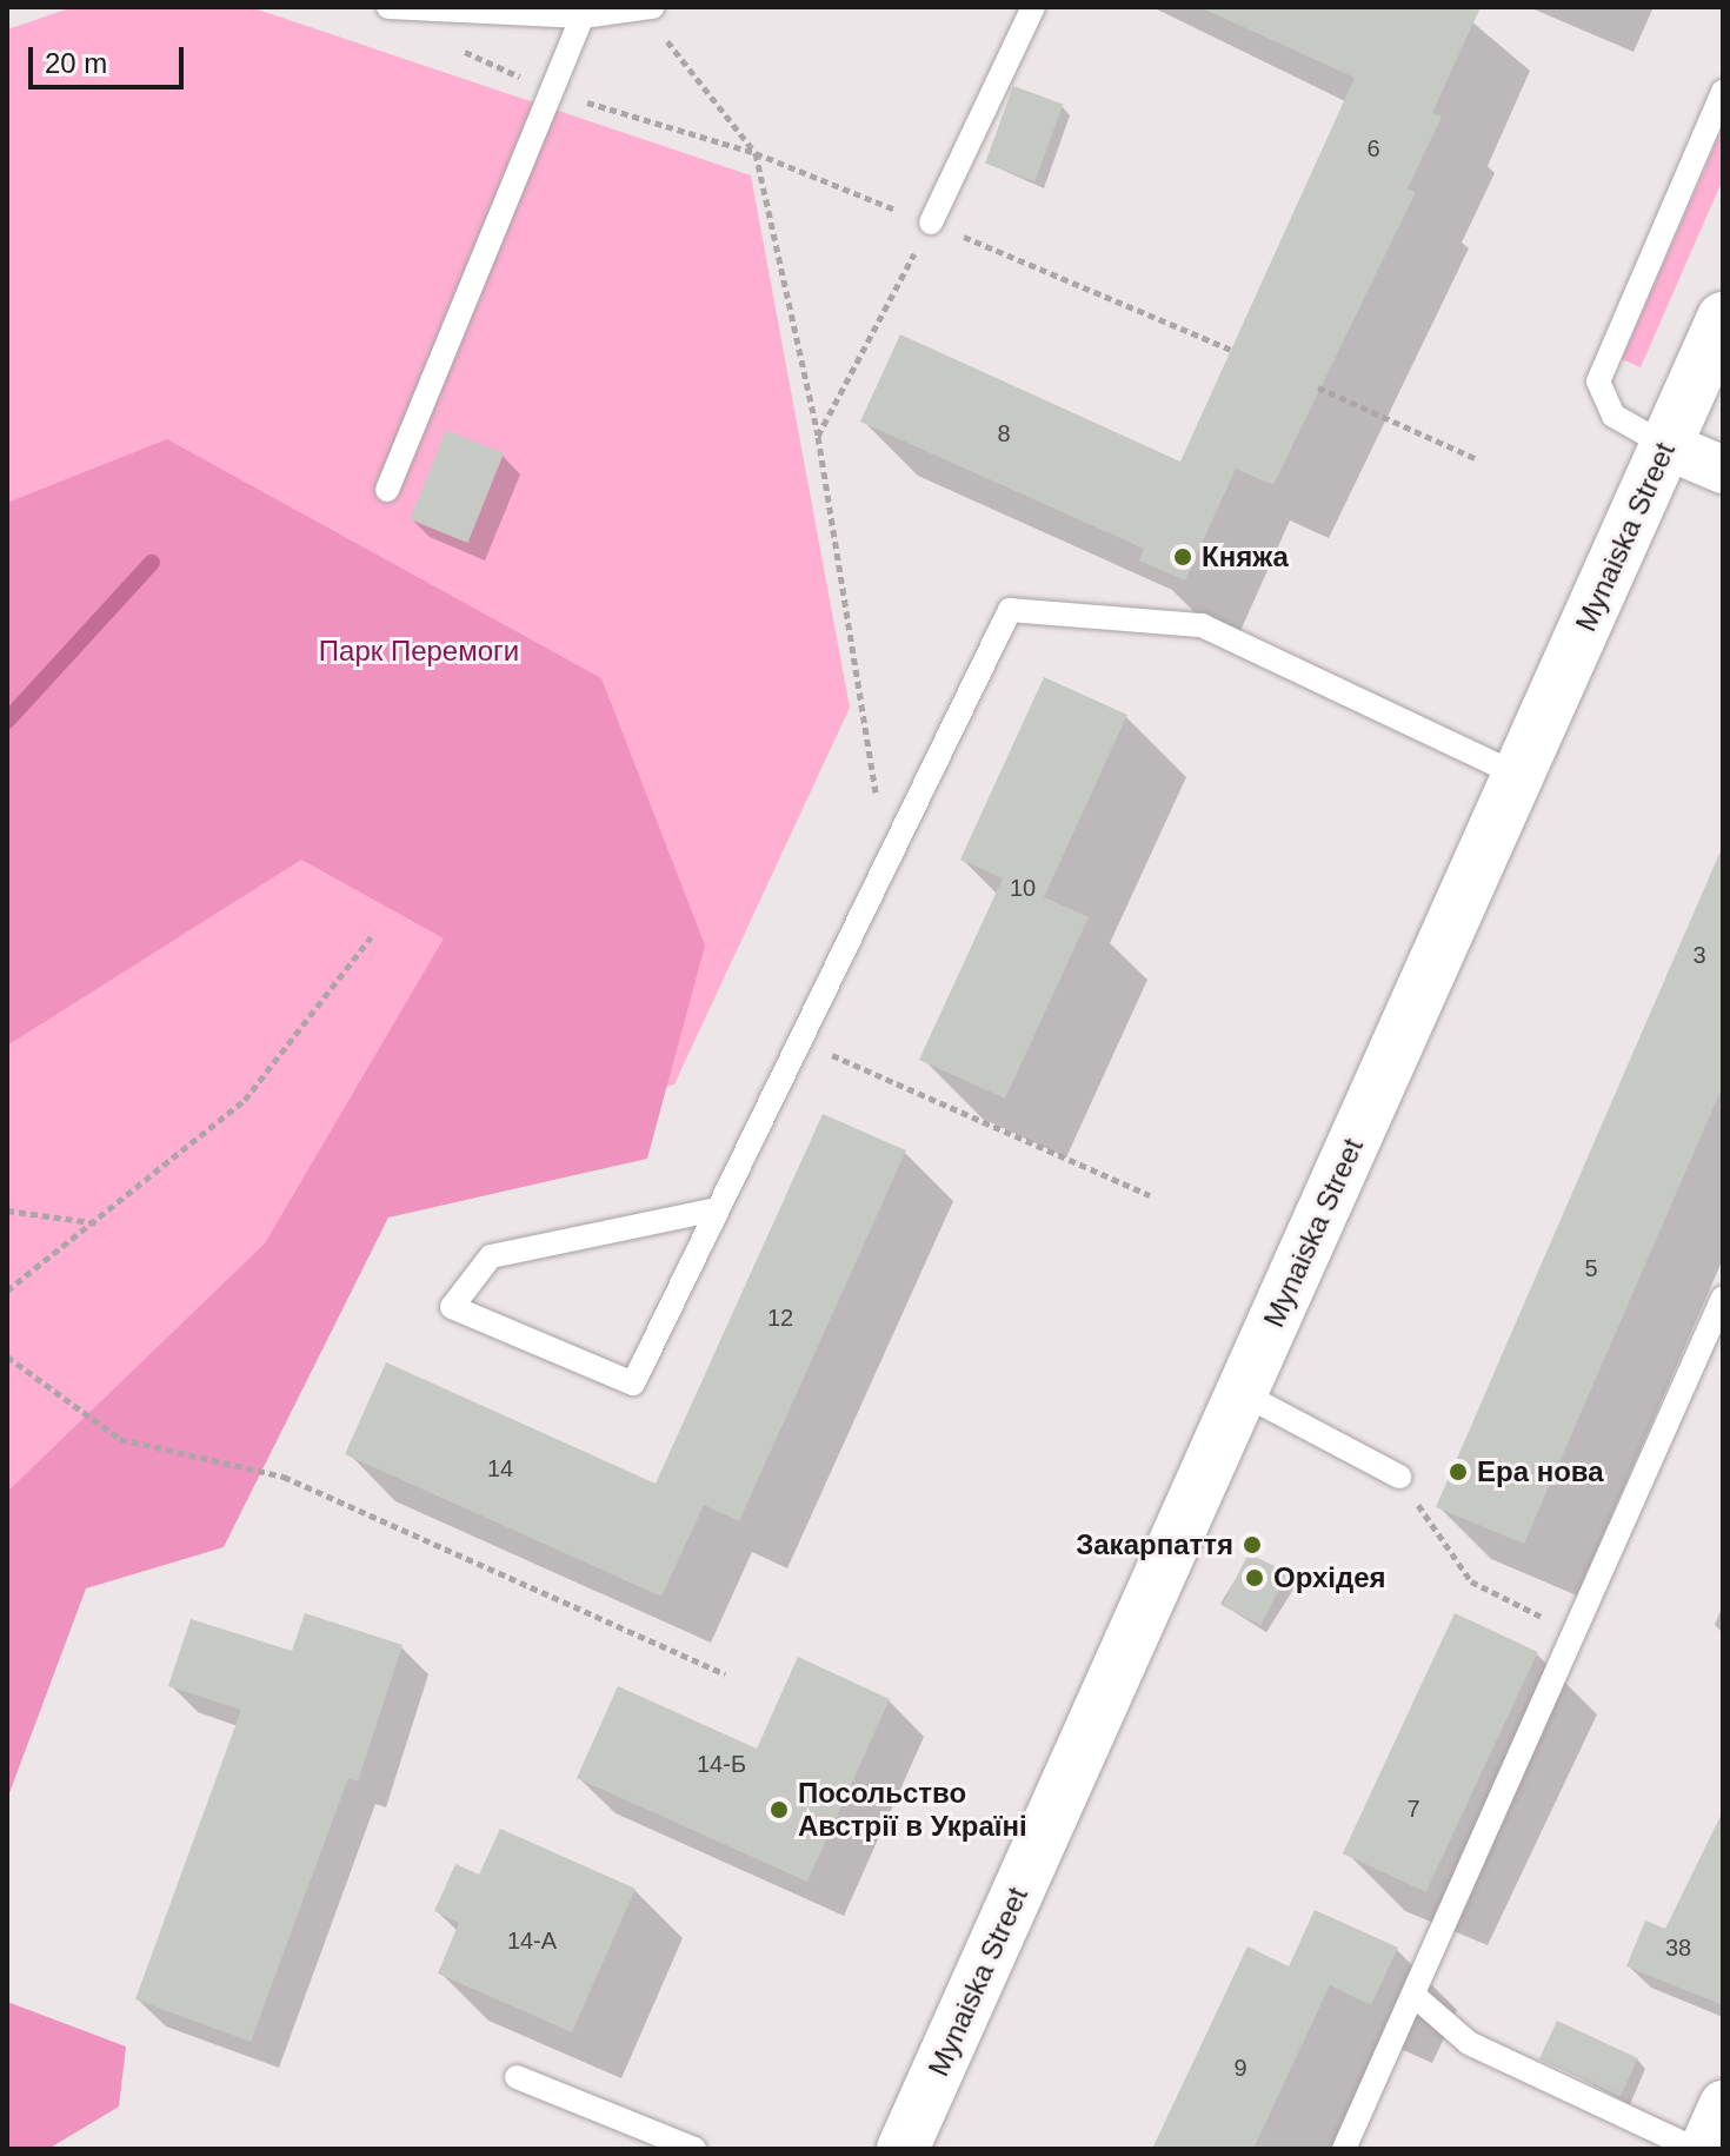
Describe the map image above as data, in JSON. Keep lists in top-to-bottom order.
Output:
{
  "streets": {
    "main road": ["Mynaiska Street"]
  },
  "parks": ["Парк Перемоги"],
  "places": [
    "Княжа",
    "Ера нова",
    "Закарпаття",
    "Орхідея",
    "Посольство Австрії в Україні"
  ],
  "house_numbers": [
    "6",
    "8",
    "10",
    "3",
    "5",
    "12",
    "14",
    "14-Б",
    "7",
    "14-А",
    "38",
    "9"
  ],
  "scale_bar": "20 m"
}
